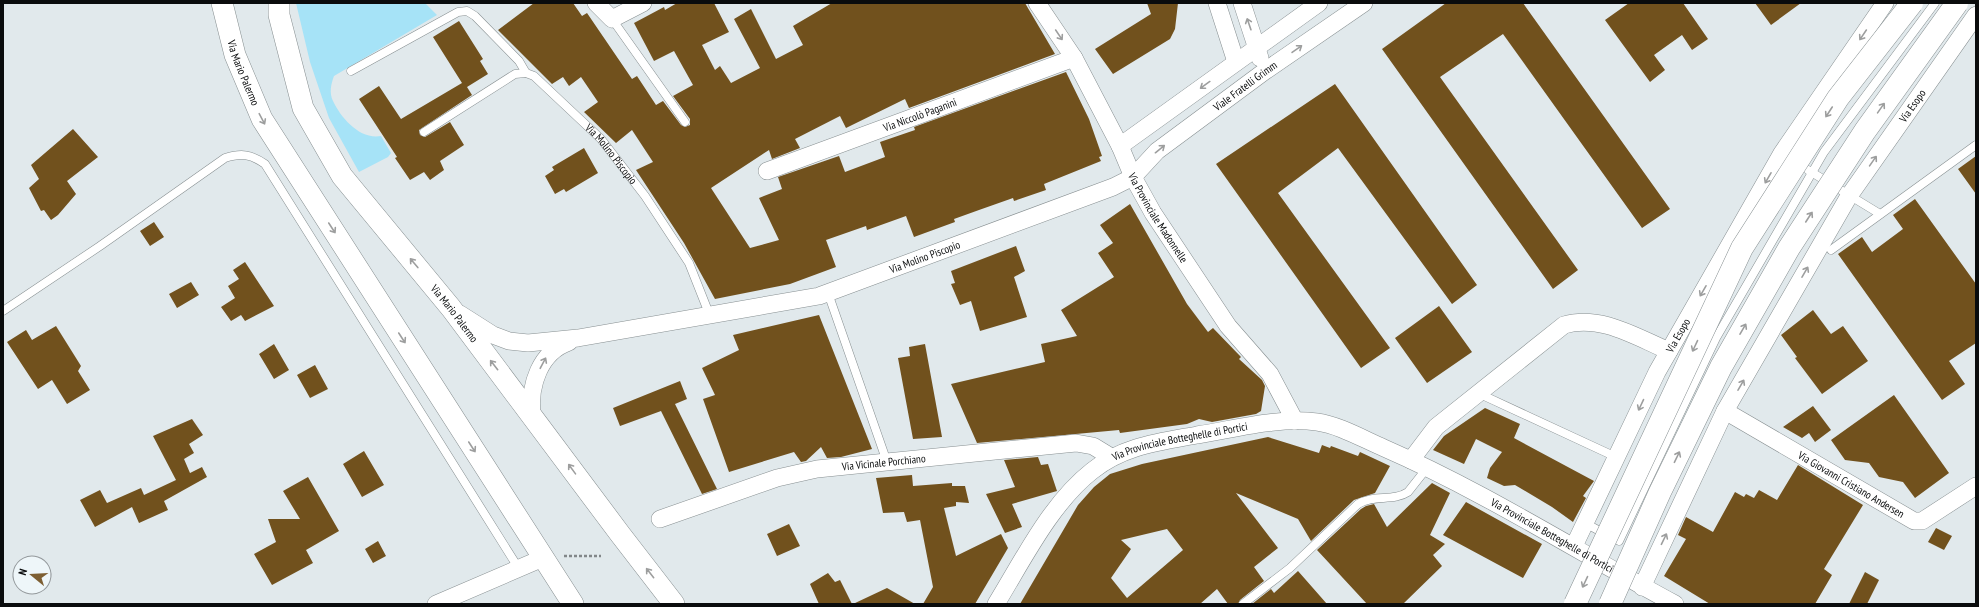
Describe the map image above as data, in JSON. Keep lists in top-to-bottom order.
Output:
{
  "streets": {
    "street": [
      "Via Mario Palermo",
      "Viale Fratelli Grimm",
      "Via Esopo",
      "Via Niccolò Paganini",
      "Via Molino Piscopio",
      "Via Provinciale Madonnelle",
      "Via Provinciale Botteghelle di Portici",
      "Via Vicinale Porchiano",
      "Via Giovanni Cristiano Andersen"
    ]
  },
  "crossings": [
    ["Via Mario Palermo", "Via Molino Piscopio"],
    ["Viale Fratelli Grimm", "Via Molino Piscopio"],
    ["Viale Fratelli Grimm", "Via Provinciale Madonnelle"],
    ["Via Esopo", "Via Provinciale Botteghelle di Portici"],
    ["Via Esopo", "Via Giovanni Cristiano Andersen"],
    ["Via Niccolò Paganini", "Via Provinciale Madonnelle"],
    ["Via Molino Piscopio", "Via Provinciale Madonnelle"],
    ["Via Provinciale Madonnelle", "Via Provinciale Botteghelle di Portici"],
    ["Via Provinciale Botteghelle di Portici", "Via Vicinale Porchiano"]
  ],
  "north": "left"
}
